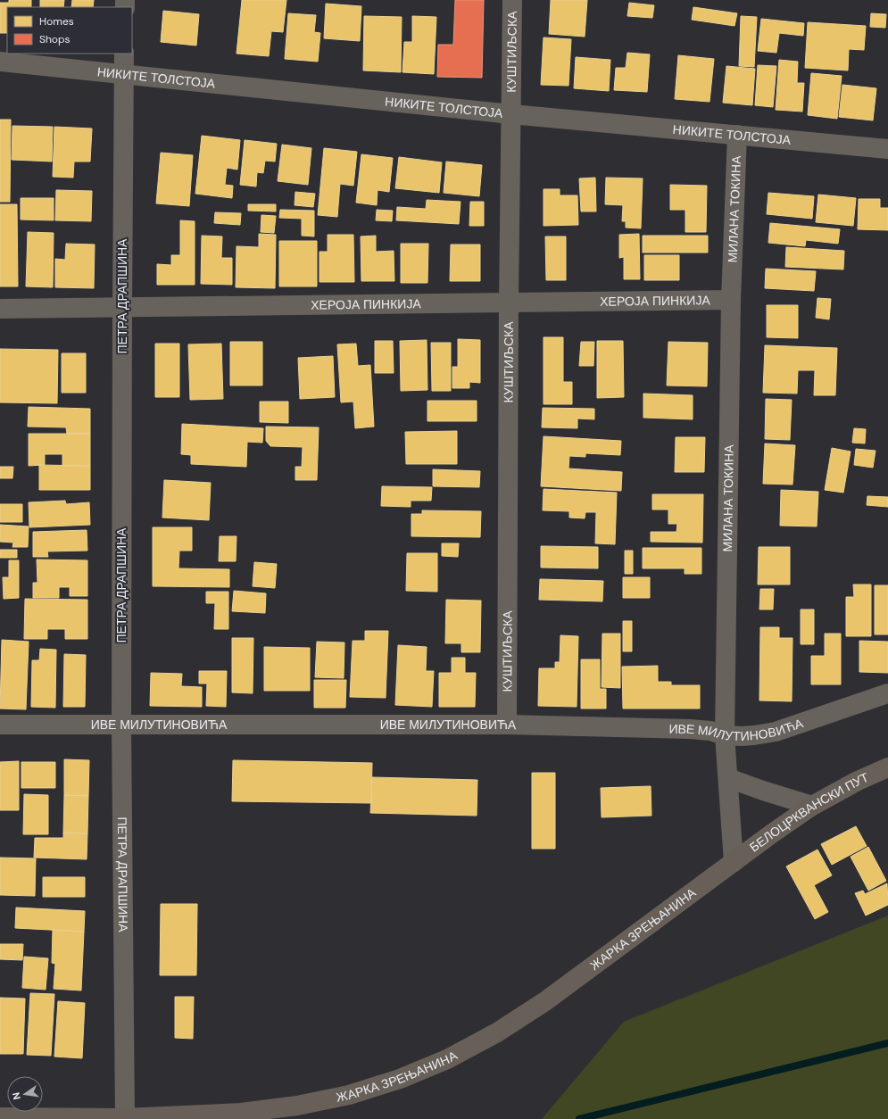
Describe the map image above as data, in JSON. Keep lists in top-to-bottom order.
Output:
{
  "streets": {
    "main road": ["БЕЛОЦРКВАНСКИ ПУТ", "ЖАРКА ЗРЕЊАНИНА"],
    "street": [
      "КУШТИЉСКА",
      "НИКИТЕ ТОЛСТОЈА",
      "МИЛАНА ТОКИНА",
      "ПЕТРА ДРАПШИНА",
      "ХЕРОЈА ПИНКИЈА",
      "ИВЕ МИЛУТИНОВИЋА"
    ]
  },
  "crossings": [
    ["КУШТИЉСКА", "НИКИТЕ ТОЛСТОЈА"],
    ["КУШТИЉСКА", "ХЕРОЈА ПИНКИЈА"],
    ["КУШТИЉСКА", "ИВЕ МИЛУТИНОВИЋА"],
    ["НИКИТЕ ТОЛСТОЈА", "МИЛАНА ТОКИНА"],
    ["НИКИТЕ ТОЛСТОЈА", "ПЕТРА ДРАПШИНА"],
    ["МИЛАНА ТОКИНА", "ХЕРОЈА ПИНКИЈА"],
    ["МИЛАНА ТОКИНА", "ИВЕ МИЛУТИНОВИЋА"],
    ["МИЛАНА ТОКИНА", "БЕЛОЦРКВАНСКИ ПУТ"],
    ["МИЛАНА ТОКИНА", "ЖАРКА ЗРЕЊАНИНА"],
    ["ПЕТРА ДРАПШИНА", "ХЕРОЈА ПИНКИЈА"],
    ["ПЕТРА ДРАПШИНА", "ИВЕ МИЛУТИНОВИЋА"],
    ["ПЕТРА ДРАПШИНА", "ЖАРКА ЗРЕЊАНИНА"],
    ["БЕЛОЦРКВАНСКИ ПУТ", "ЖАРКА ЗРЕЊАНИНА"]
  ],
  "legend": ["Homes", "Shops"],
  "north": "left"
}
